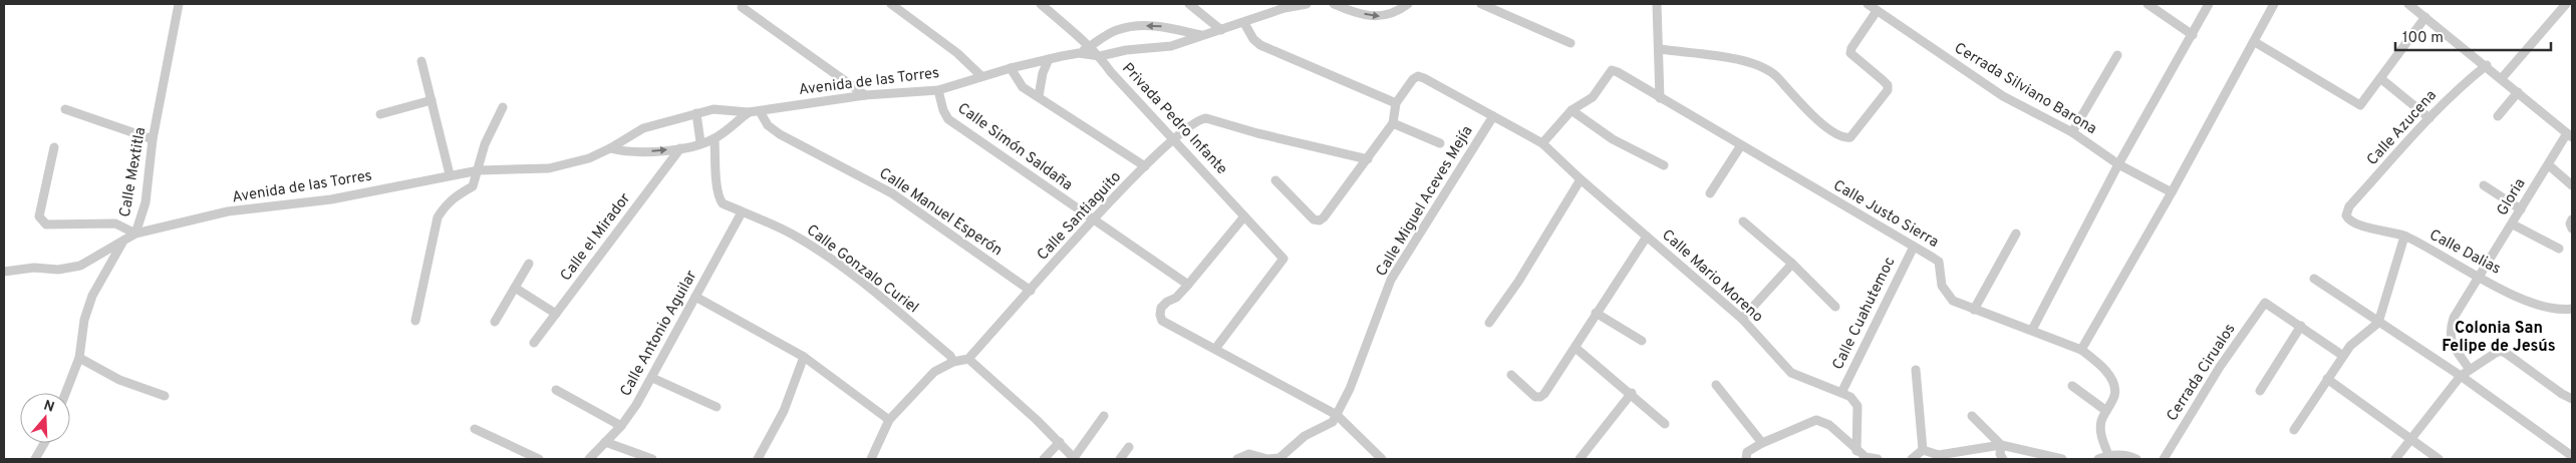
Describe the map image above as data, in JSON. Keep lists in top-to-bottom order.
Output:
{
  "streets": {
    "street": [
      "Avenida de las Torres",
      "Cerrada Silviano Barona",
      "Privada Pedro Infante",
      "Calle Azucena",
      "Calle Simón Saldaña",
      "Calle Mextitla",
      "Gloria",
      "Calle Miguel Aceves Mejía",
      "Calle Manuel Esperón",
      "Calle Justo Sierra",
      "Calle Santiaguito",
      "Calle el Mirador",
      "Calle Dalias",
      "Calle Gonzalo Curiel",
      "Calle Mario Moreno",
      "Calle Cuahutemoc",
      "Calle Antonio Aguilar",
      "Cerrada Cirualos"
    ]
  },
  "crossings": [
    ["Avenida de las Torres", "Privada Pedro Infante"],
    ["Avenida de las Torres", "Calle Simón Saldaña"],
    ["Avenida de las Torres", "Calle Mextitla"],
    ["Avenida de las Torres", "Calle Manuel Esperón"],
    ["Avenida de las Torres", "Calle el Mirador"],
    ["Avenida de las Torres", "Calle Gonzalo Curiel"],
    ["Privada Pedro Infante", "Calle Santiaguito"],
    ["Calle Azucena", "Calle Dalias"],
    ["Calle Simón Saldaña", "Calle Santiaguito"],
    ["Gloria", "Calle Dalias"],
    ["Calle Miguel Aceves Mejía", "Calle Mario Moreno"],
    ["Calle Manuel Esperón", "Calle Santiaguito"],
    ["Calle Justo Sierra", "Calle Cuahutemoc"],
    ["Calle Gonzalo Curiel", "Calle Antonio Aguilar"],
    ["Calle Mario Moreno", "Calle Cuahutemoc"]
  ],
  "districts": ["Colonia San Felipe de Jesús"],
  "scale_bar": "100 m",
  "north": "top"
}
